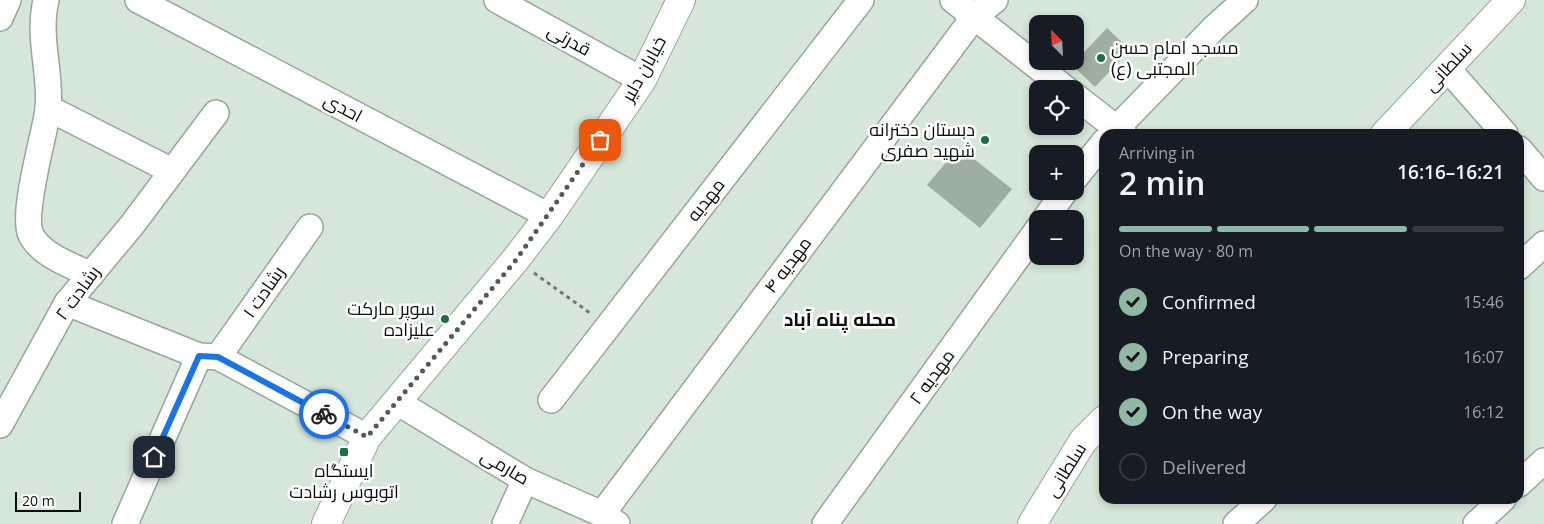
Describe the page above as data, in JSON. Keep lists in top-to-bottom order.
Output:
{
  "streets": {
    "street": [
      "قدرتی",
      "سلطانی",
      "خیابان دلیر",
      "احدی",
      "مهدیه",
      "مهدیه ۴",
      "رشادت ۱",
      "رشادت ۲",
      "مهدیه ۲",
      "صارمی"
    ]
  },
  "crossings": [
    ["قدرتی", "خیابان دلیر"],
    ["خیابان دلیر", "احدی"],
    ["خیابان دلیر", "صارمی"],
    ["مهدیه ۴", "صارمی"]
  ],
  "districts": ["محله پناه آباد"],
  "places": {
    "other": ["مسجد امام حسن المجتبی (ع)", "دبستان دخترانه شهید صفری", "سوپر مارکت علیزاده"],
    "transit": ["ایستگاه اتوبوس رشادت"]
  },
  "scale_bar": "20 m",
  "north": "top left",
  "page": {
    "map_buttons": ["+", "−"],
    "heading": ["2 min", "Arriving in", "16:16–16:21"],
    "bar": "On the way · 80 m",
    "list": [
      ["Confirmed", "15:46"],
      ["Preparing", "16:07"],
      ["On the way", "16:12"],
      "Delivered"
    ],
    "scale": "20 m"
  }
}
